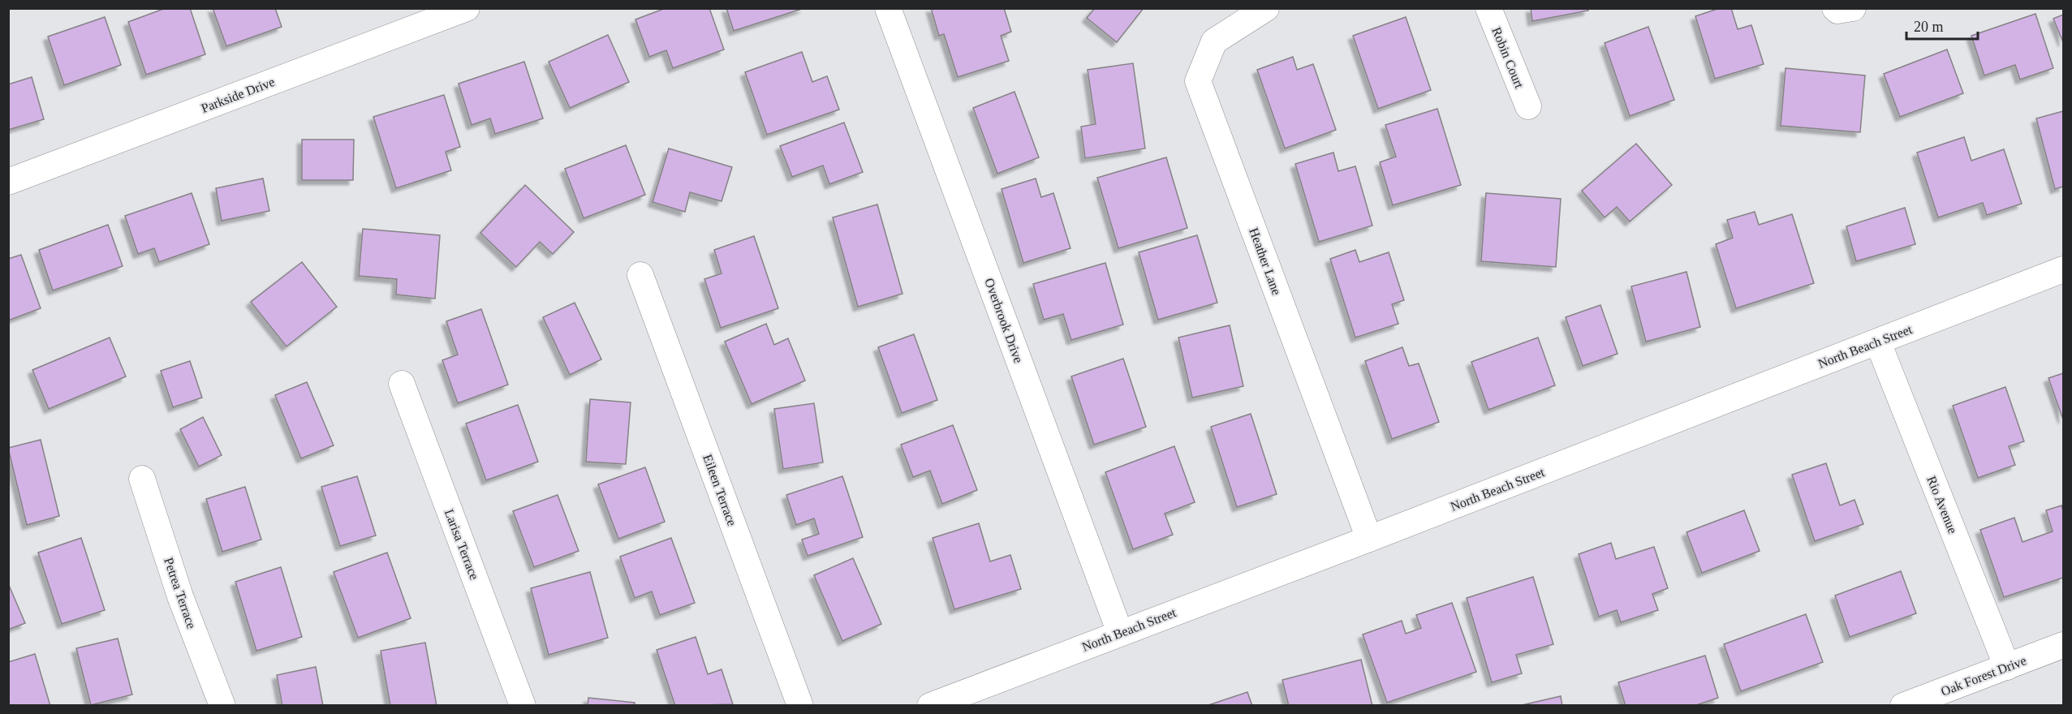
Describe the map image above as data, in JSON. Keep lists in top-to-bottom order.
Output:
{
  "streets": {
    "street": [
      "Robin Court",
      "Parkside Drive",
      "Heather Lane",
      "Overbrook Drive",
      "North Beach Street",
      "Eileen Terrace",
      "Rio Avenue",
      "Larisa Terrace",
      "Petrea Terrace",
      "Oak Forest Drive"
    ]
  },
  "crossings": [
    ["Heather Lane", "North Beach Street"],
    ["Overbrook Drive", "North Beach Street"],
    ["North Beach Street", "Rio Avenue"],
    ["Rio Avenue", "Oak Forest Drive"]
  ],
  "scale_bar": "20 m"
}
